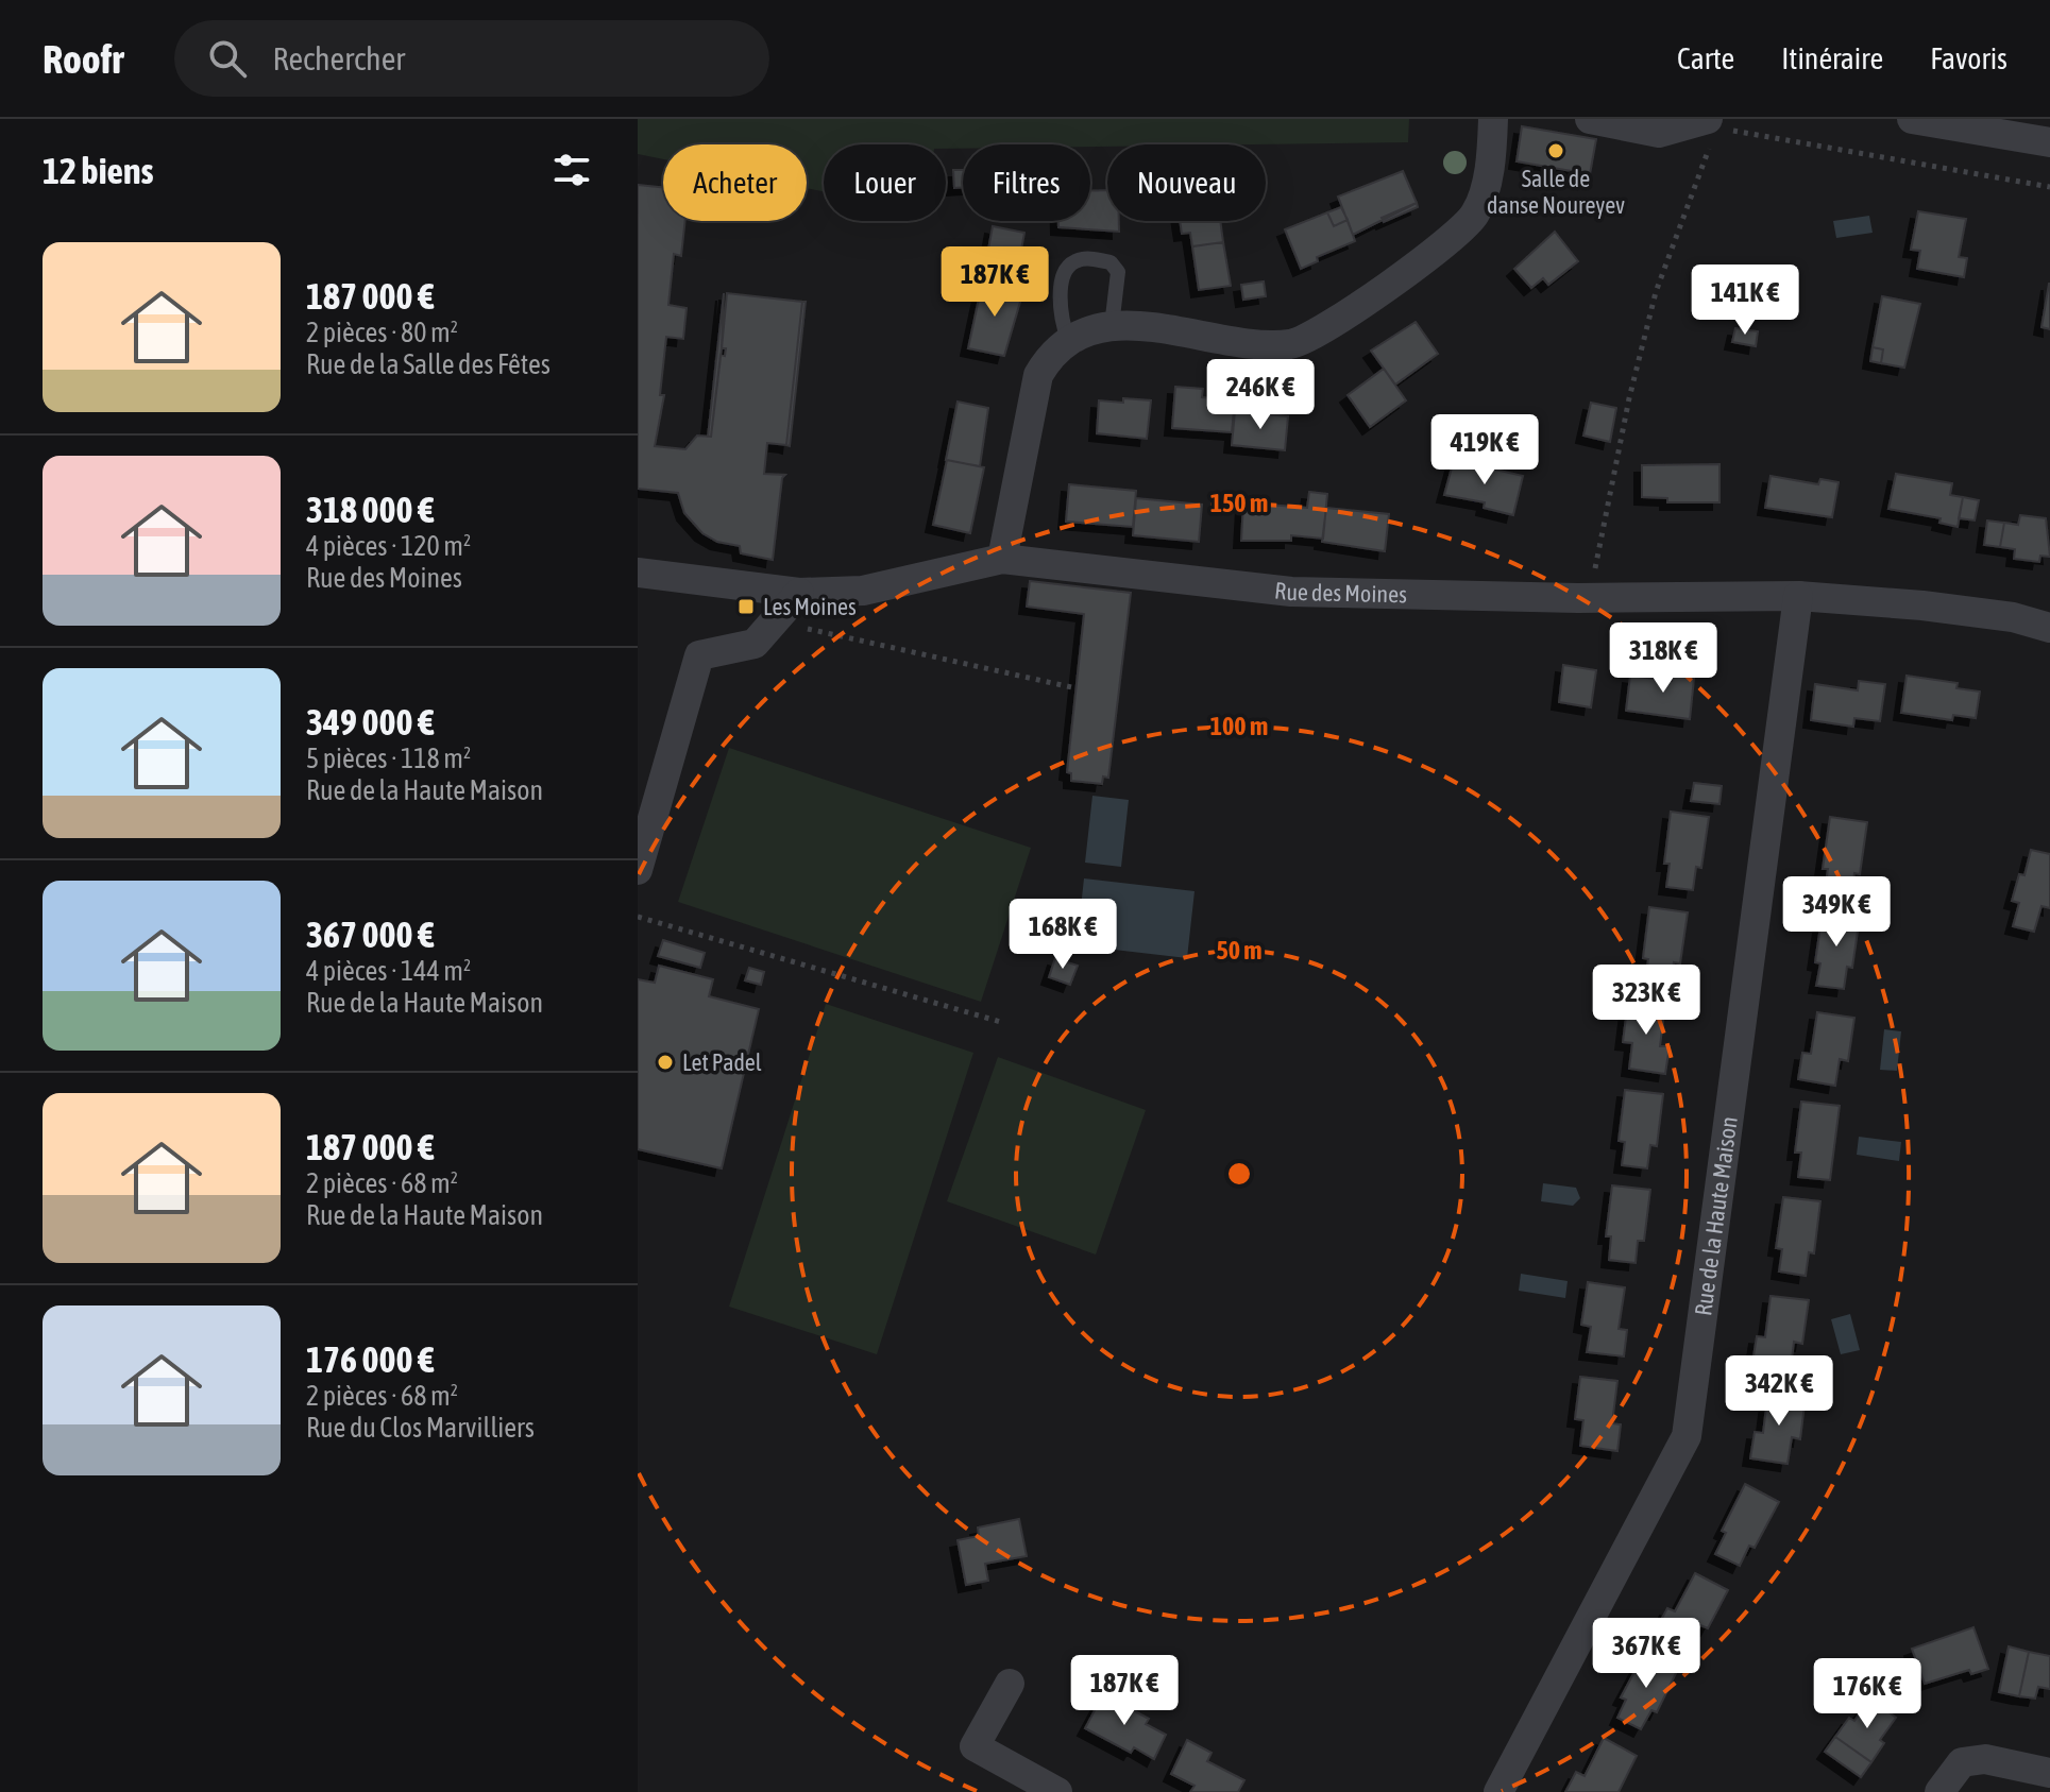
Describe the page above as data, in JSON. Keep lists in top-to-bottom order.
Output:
{
  "streets": {
    "street": ["Rue des Moines", "Rue de la Haute Maison"]
  },
  "crossings": [
    ["Rue des Moines", "Rue de la Haute Maison"]
  ],
  "places": {
    "other": ["Salle de danse Noureyev", "Let Padel"],
    "transit": ["Les Moines"]
  },
  "page": {
    "header": "Roofr",
    "search": "Rechercher",
    "nav": ["Carte", "Itinéraire", "Favoris"],
    "heading": "12 biens",
    "chip": [
      "Acheter",
      "Louer",
      "Filtres",
      "Nouveau"
    ],
    "list": [
      {
        "name": "187 000 €",
        "note": "2 pièces · 80 m² · Rue de la Salle des Fêtes"
      },
      {
        "name": "318 000 €",
        "note": "4 pièces · 120 m² · Rue des Moines"
      },
      {
        "name": "349 000 €",
        "note": "5 pièces · 118 m² · Rue de la Haute Maison"
      },
      {
        "name": "367 000 €",
        "note": "4 pièces · 144 m² · Rue de la Haute Maison"
      },
      {
        "name": "187 000 €",
        "note": "2 pièces · 68 m² · Rue de la Haute Maison"
      },
      {
        "name": "176 000 €",
        "note": "2 pièces · 68 m² · Rue du Clos Marvilliers"
      }
    ],
    "price": [
      "187K €",
      "141K €",
      "246K €",
      "419K €",
      "318K €",
      "349K €",
      "168K €",
      "323K €",
      "342K €",
      "367K €",
      "187K €",
      "176K €"
    ]
  },
  "rings": ["150 m", "100 m", "50 m"]
}
